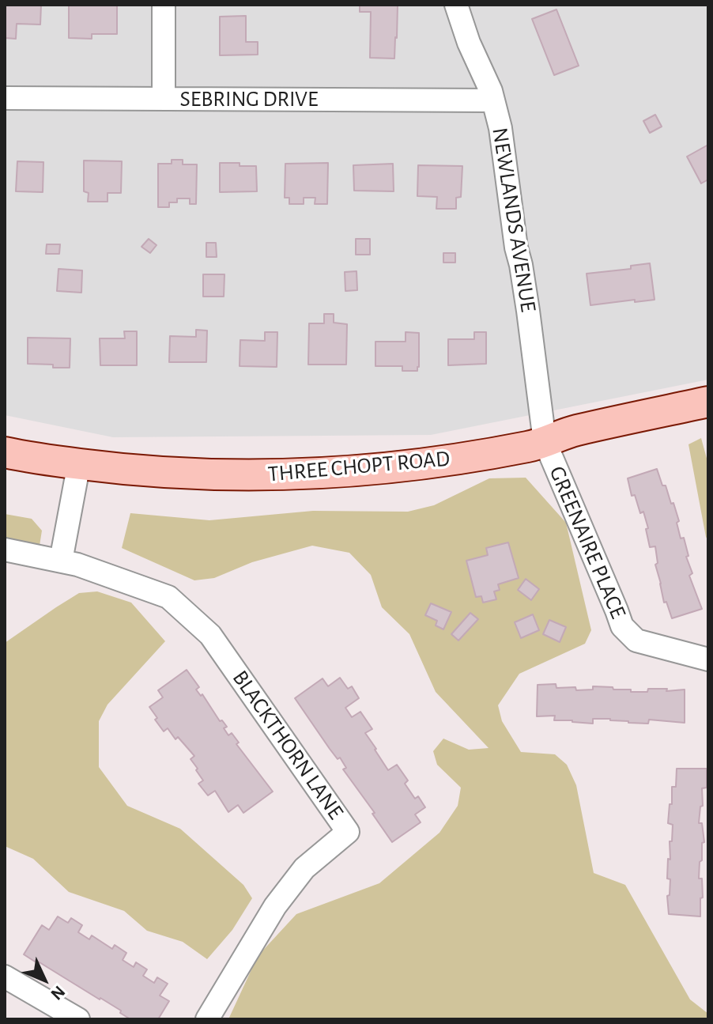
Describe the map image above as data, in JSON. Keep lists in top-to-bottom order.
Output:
{
  "streets": {
    "main road": ["THREE CHOPT ROAD"],
    "street": [
      "SEBRING DRIVE",
      "NEWLANDS AVENUE",
      "GREENAIRE PLACE",
      "BLACKTHORN LANE"
    ]
  },
  "crossings": [
    ["SEBRING DRIVE", "NEWLANDS AVENUE"],
    ["NEWLANDS AVENUE", "THREE CHOPT ROAD"],
    ["NEWLANDS AVENUE", "GREENAIRE PLACE"],
    ["THREE CHOPT ROAD", "GREENAIRE PLACE"]
  ],
  "north": "bottom right"
}
